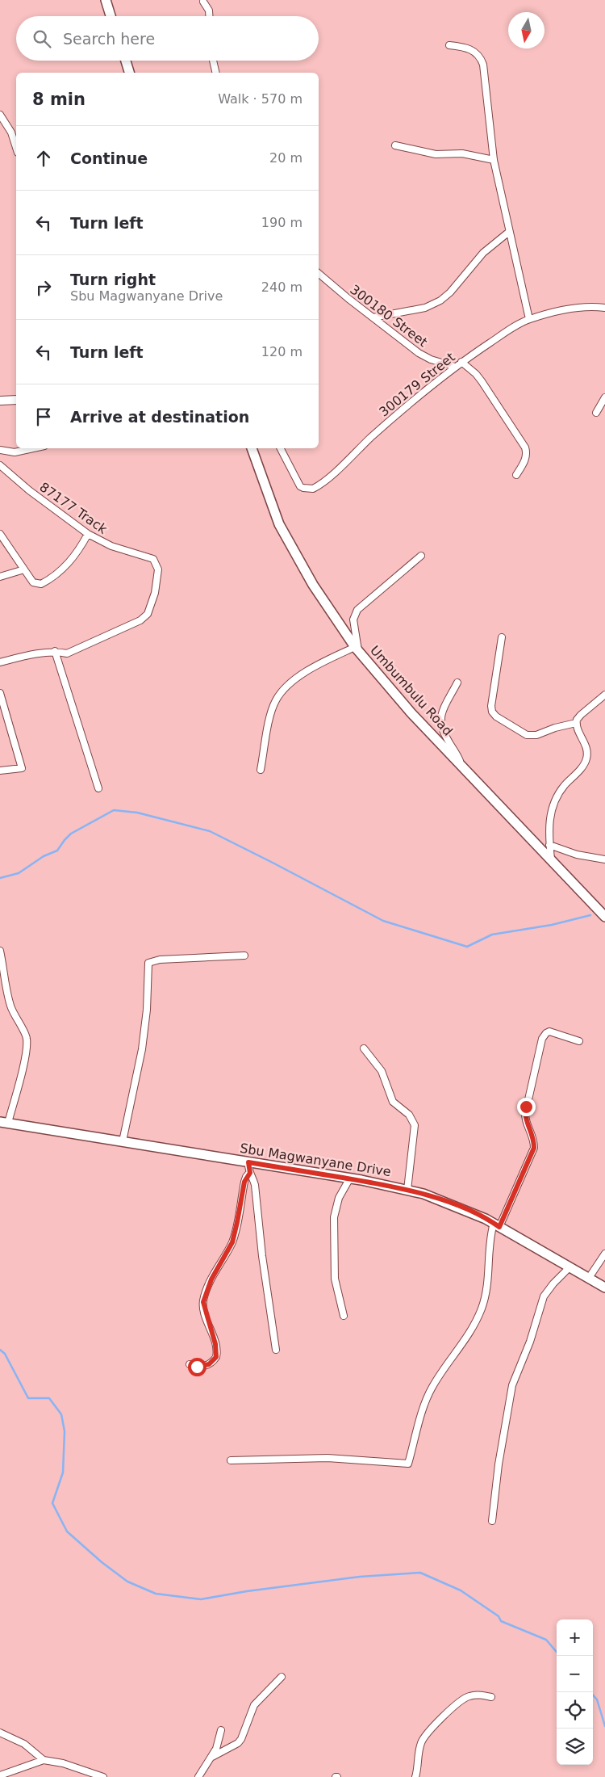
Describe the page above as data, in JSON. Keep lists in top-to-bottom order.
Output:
{
  "streets": {
    "main road": ["Umbumbulu Road", "Sbu Magwanyane Drive"],
    "street": ["300180 Street", "300179 Street", "87177 Track"]
  },
  "crossings": [
    ["300180 Street", "300179 Street"]
  ],
  "north": "bottom",
  "page": {
    "search": "Search here",
    "heading": ["8 min", "Walk · 570 m"],
    "list": [
      ["Continue", "20 m"],
      ["Turn left", "190 m"],
      ["Turn right", "Sbu Magwanyane Drive", "240 m"],
      ["Turn left", "120 m"],
      "Arrive at destination"
    ],
    "map_buttons": ["+", "−"]
  }
}
